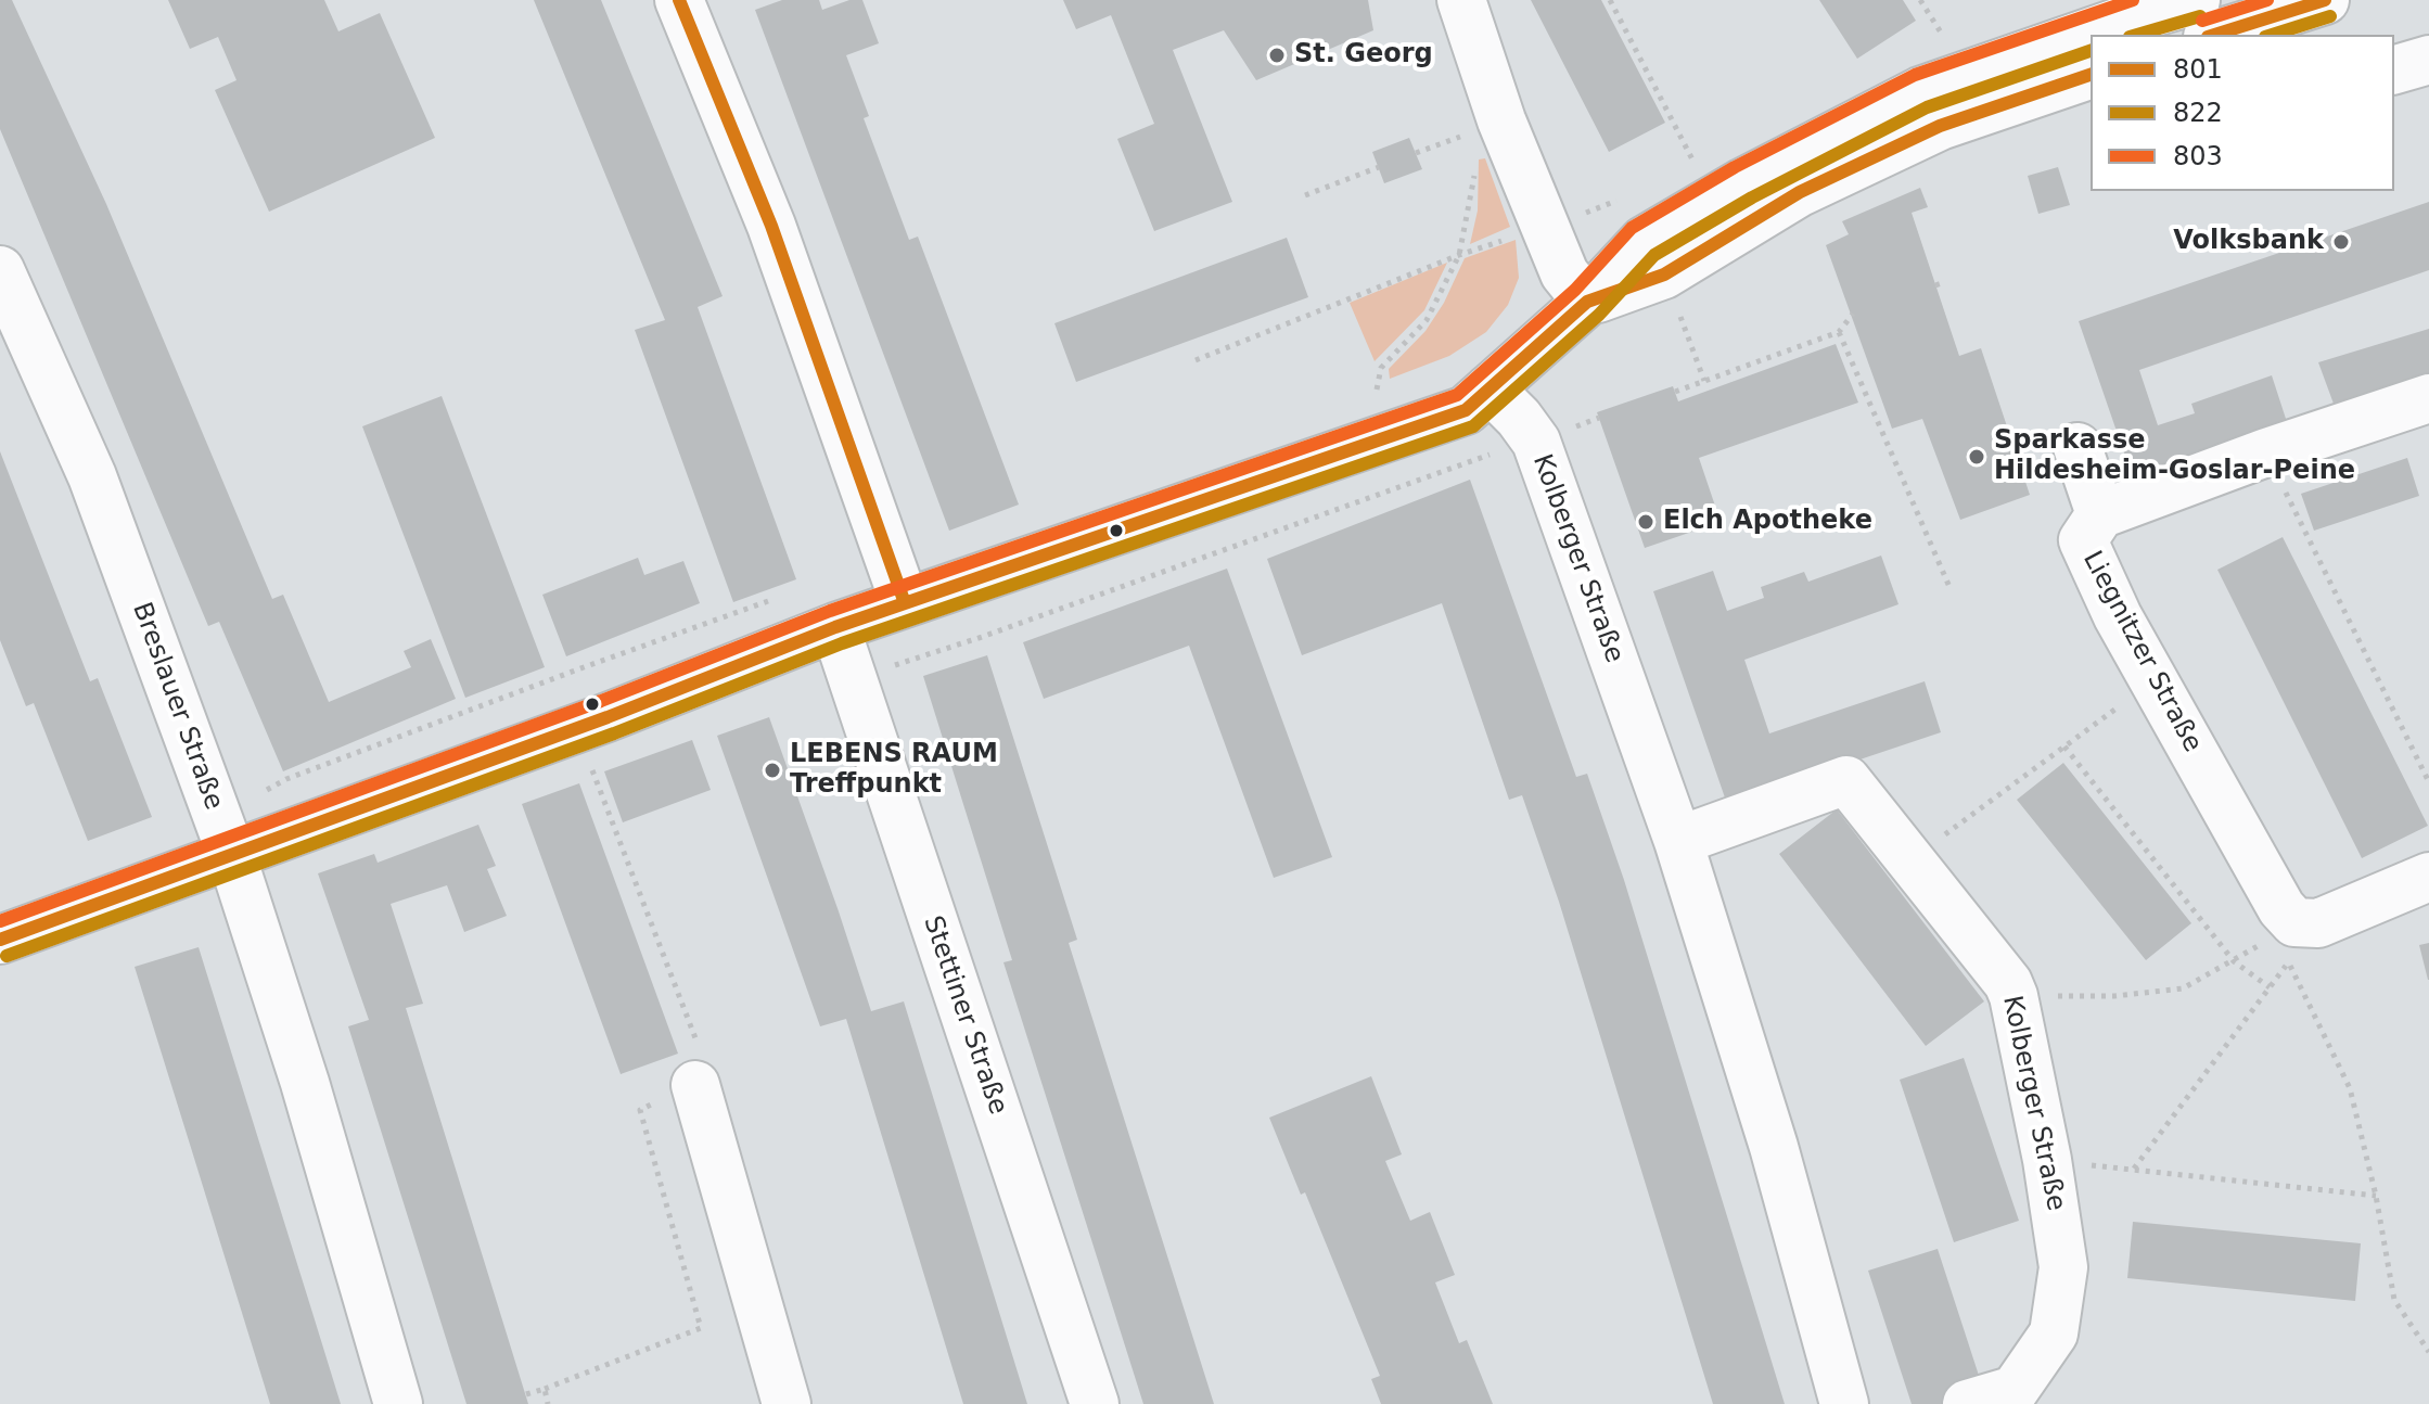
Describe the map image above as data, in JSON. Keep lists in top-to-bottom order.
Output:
{
  "streets": {
    "street": [
      "Kolberger Straße",
      "Liegnitzer Straße",
      "Breslauer Straße",
      "Stettiner Straße"
    ]
  },
  "places": [
    "St. Georg",
    "Volksbank",
    "Sparkasse Hildesheim-Goslar-Peine",
    "Elch Apotheke",
    "LEBENS RAUM Treffpunkt"
  ],
  "lines": ["transit line 801", "transit line 803", "transit line 822"],
  "legend": ["801", "822", "803"]
}
